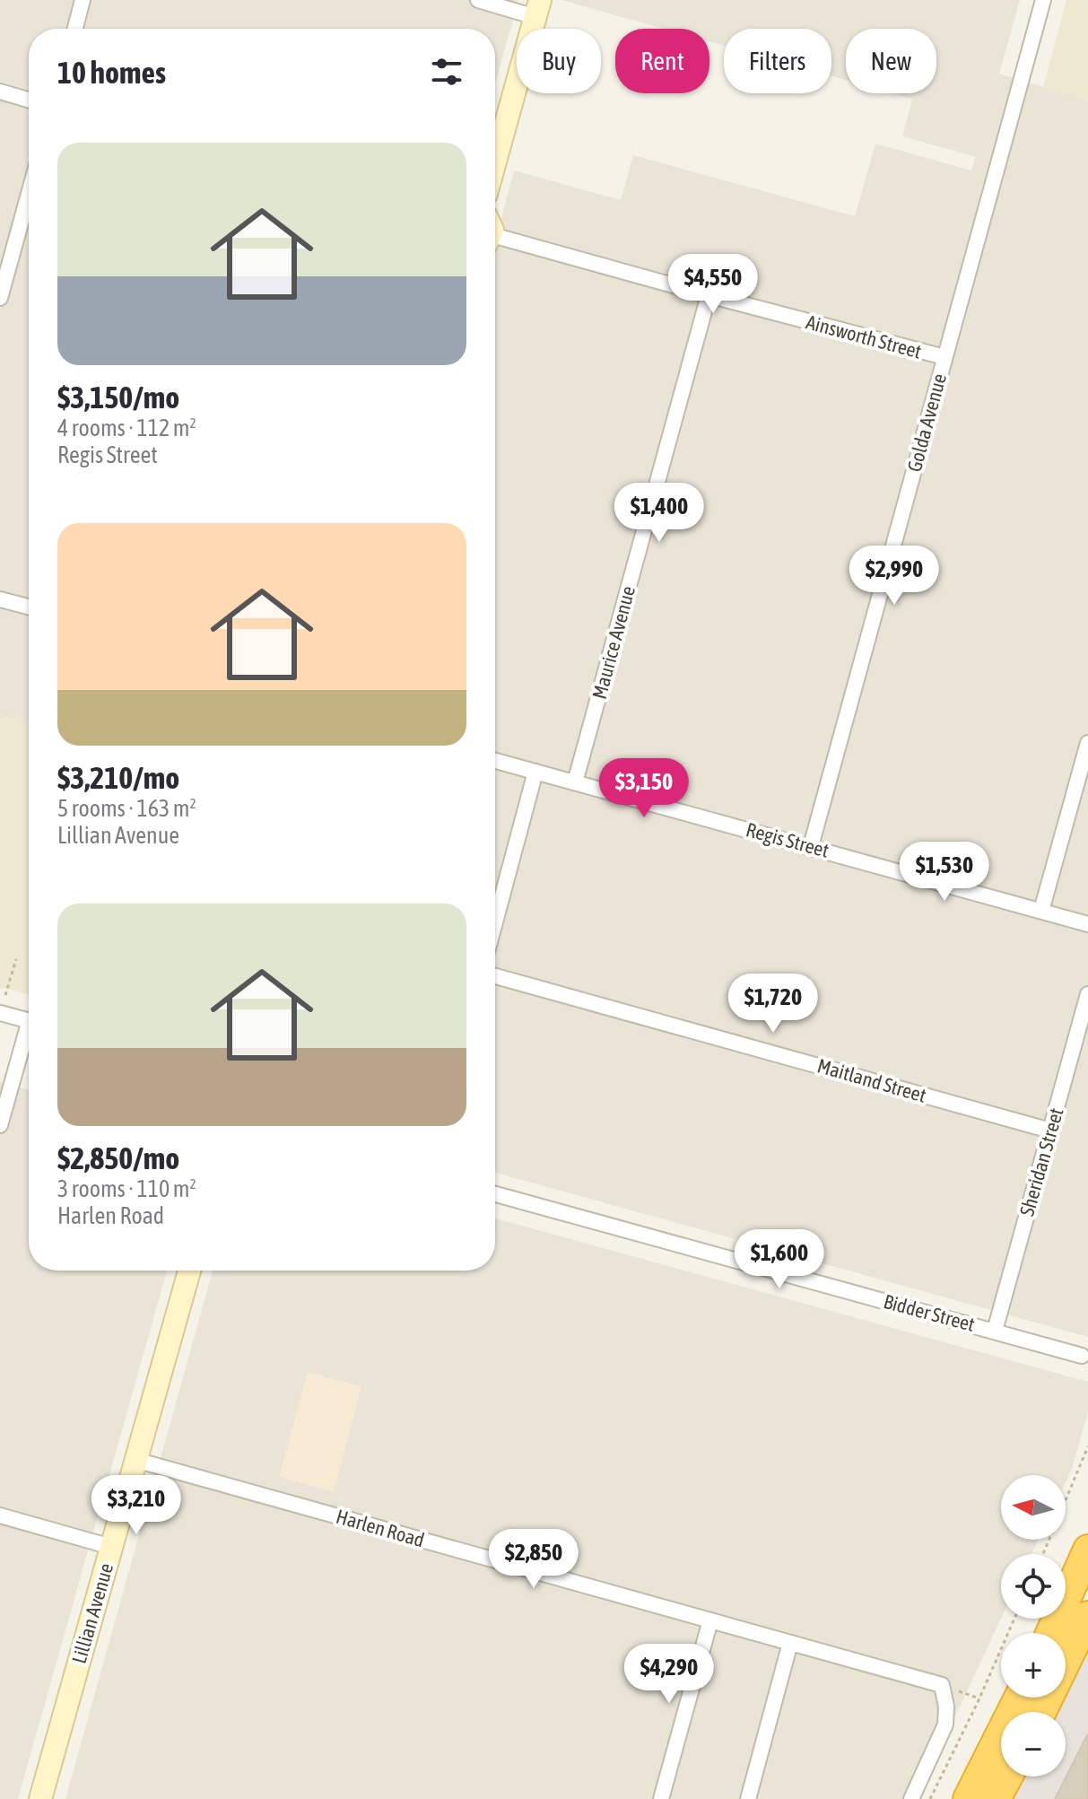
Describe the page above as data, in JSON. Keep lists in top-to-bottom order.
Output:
{
  "streets": {
    "street": [
      "Ainsworth Street",
      "Golda Avenue",
      "Maurice Avenue",
      "Regis Street",
      "Maitland Street",
      "Sheridan Street",
      "Bidder Street",
      "Harlen Road",
      "Lillian Avenue"
    ]
  },
  "crossings": [
    ["Ainsworth Street", "Golda Avenue"],
    ["Ainsworth Street", "Maurice Avenue"],
    ["Golda Avenue", "Regis Street"],
    ["Maurice Avenue", "Regis Street"],
    ["Maitland Street", "Sheridan Street"],
    ["Sheridan Street", "Bidder Street"],
    ["Harlen Road", "Lillian Avenue"]
  ],
  "north": "left",
  "page": {
    "chip": [
      "Buy",
      "Rent",
      "Filters",
      "New"
    ],
    "heading": "10 homes",
    "list": [
      {
        "name": "$3,150/mo",
        "note": "4 rooms · 112 m² · Regis Street"
      },
      {
        "name": "$3,210/mo",
        "note": "5 rooms · 163 m² · Lillian Avenue"
      },
      {
        "name": "$2,850/mo",
        "note": "3 rooms · 110 m² · Harlen Road"
      }
    ],
    "price": [
      "$4,550",
      "$1,400",
      "$2,990",
      "$3,150",
      "$1,530",
      "$1,720",
      "$1,600",
      "$3,210",
      "$2,850",
      "$4,290"
    ],
    "map_buttons": ["+", "−"]
  }
}
